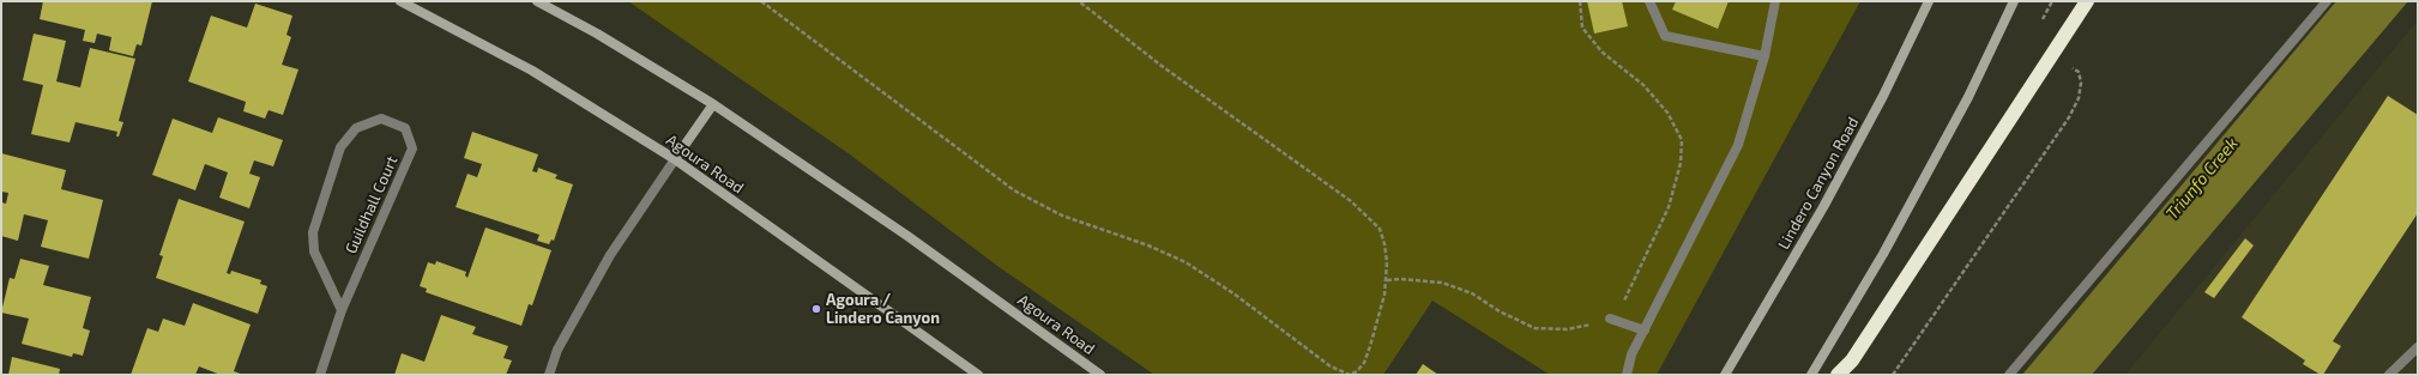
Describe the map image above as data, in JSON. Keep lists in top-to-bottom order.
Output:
{
  "streets": {
    "main road": ["Agoura Road", "Lindero Canyon Road"],
    "street": ["Guildhall Court"]
  },
  "water": ["Triunfo Creek"],
  "places": ["Agoura / Lindero Canyon"]
}
